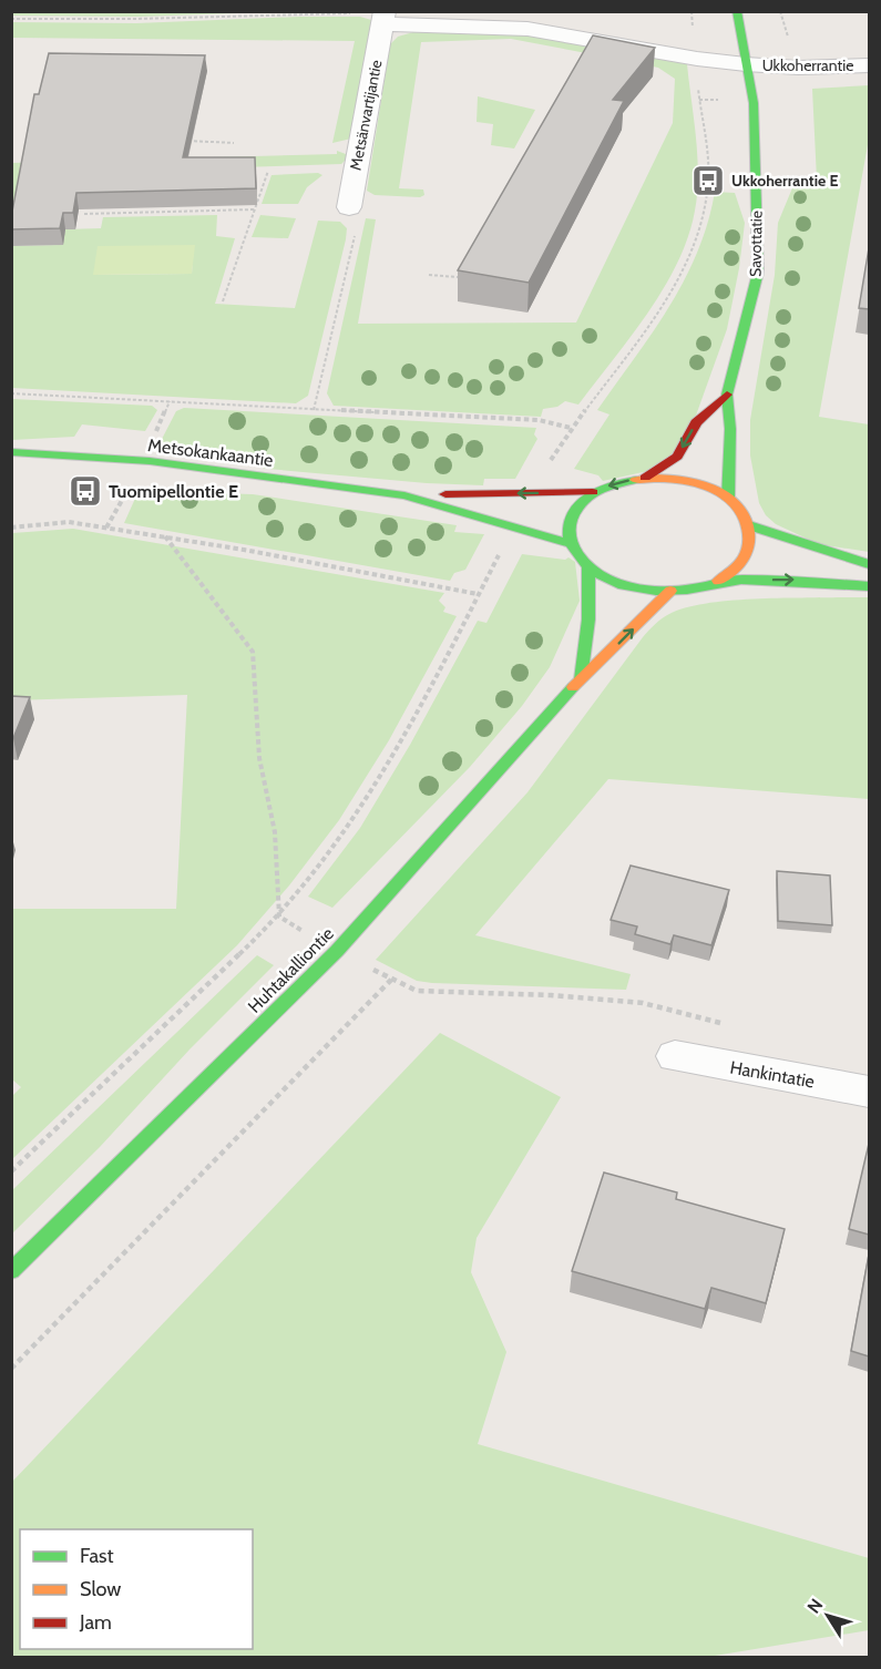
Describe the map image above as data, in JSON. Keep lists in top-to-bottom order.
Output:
{
  "streets": {
    "street": [
      "Ukkoherrantie",
      "Metsänvartijantie",
      "Savottatie",
      "Metsokankaantie",
      "Huhtakalliontie",
      "Hankintatie"
    ]
  },
  "crossings": [
    ["Ukkoherrantie", "Savottatie"],
    ["Savottatie", "Metsokankaantie"],
    ["Savottatie", "Huhtakalliontie"],
    ["Metsokankaantie", "Huhtakalliontie"]
  ],
  "places": {
    "bus stop": ["Ukkoherrantie E", "Tuomipellontie E"]
  },
  "legend": ["Fast", "Slow", "Jam"],
  "north": "top left"
}
